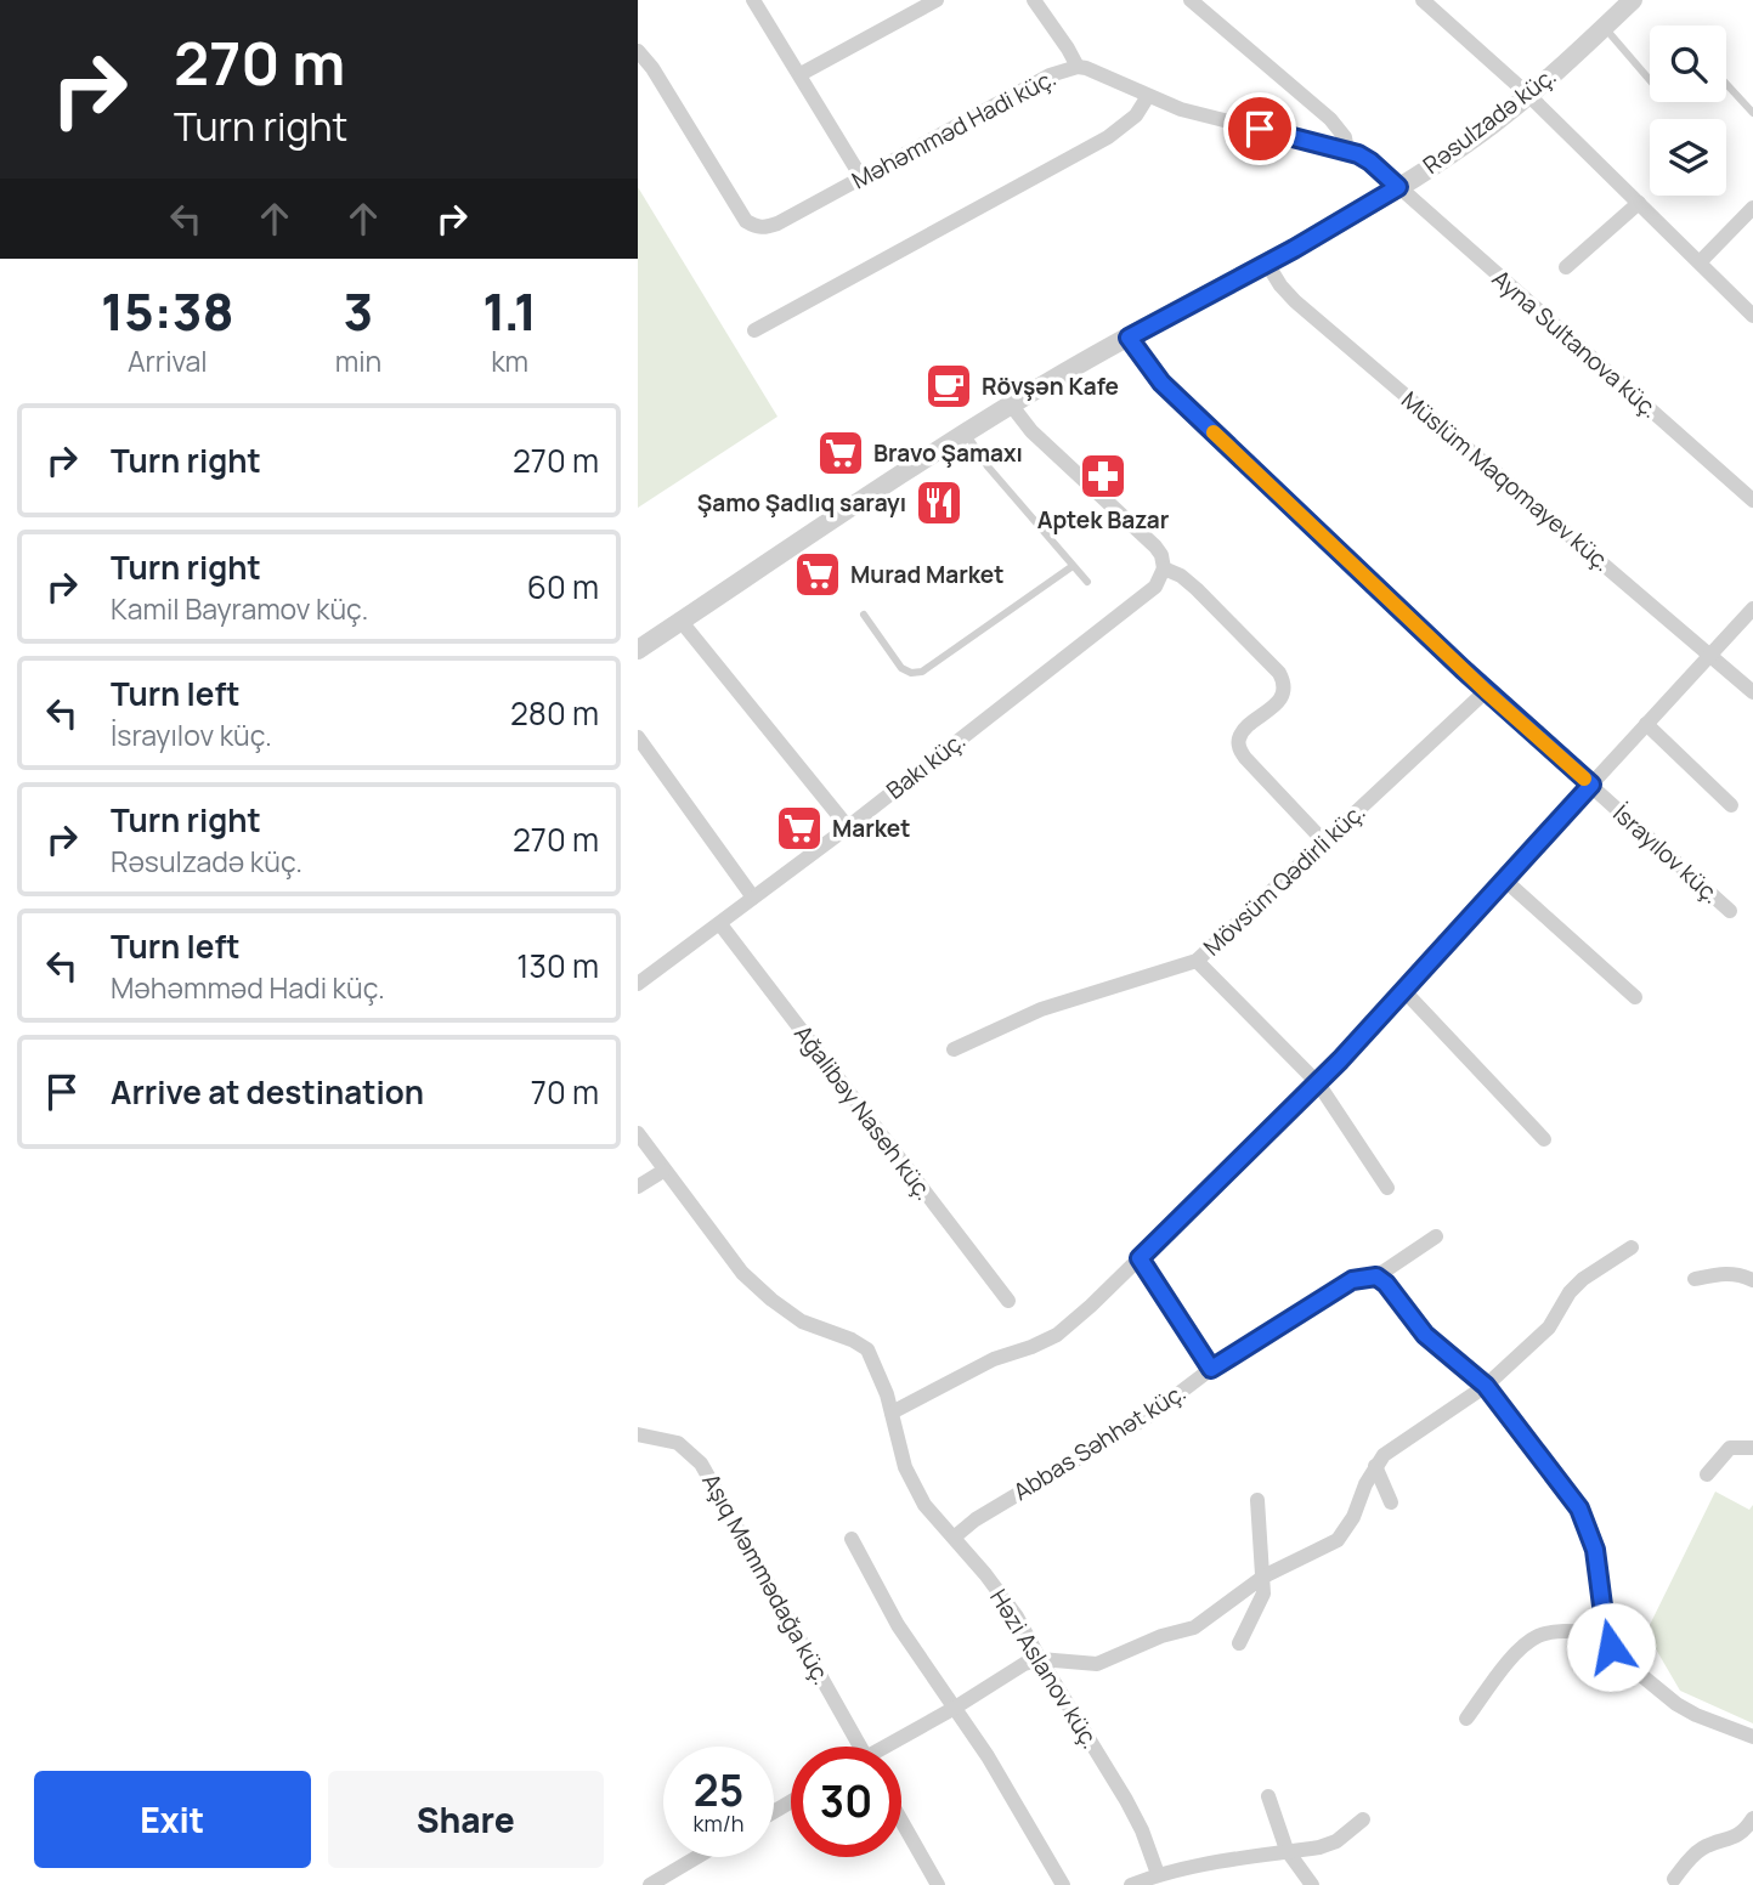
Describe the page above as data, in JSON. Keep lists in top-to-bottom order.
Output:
{
  "streets": {
    "street": [
      "Rəsulzadə küç.",
      "Məhəmməd Hadi küç.",
      "Ayna Sultanova küç.",
      "Müslüm Maqomayev küç.",
      "Bakı küç.",
      "İsrayılov küç.",
      "Mövsüm Qədirli küç.",
      "Ağalibəy Naseh küç.",
      "Abbas Səhhət küç.",
      "Aşıq Məmmədağa küç.",
      "Həzi Aslanov küç."
    ]
  },
  "crossings": [
    ["Rəsulzadə küç.", "Məhəmməd Hadi küç."],
    ["Rəsulzadə küç.", "Ayna Sultanova küç."],
    ["Rəsulzadə küç.", "Müslüm Maqomayev küç."],
    ["Rəsulzadə küç.", "İsrayılov küç."],
    ["Məhəmməd Hadi küç.", "Ayna Sultanova küç."],
    ["Bakı küç.", "Ağalibəy Naseh küç."],
    ["İsrayılov küç.", "Mövsüm Qədirli küç."],
    ["Abbas Səhhət küç.", "Həzi Aslanov küç."]
  ],
  "places": {
    "cafe": ["Rövşən Kafe"],
    "supermarket": ["Bravo Şamaxı", "Murad Market", "Market"],
    "pharmacy": ["Aptek Bazar"],
    "restaurant": ["Şamo Şadlıq sarayı"]
  },
  "page": {
    "turn": ["270 m", "Turn right"],
    "eta": [
      "15:38",
      "Arrival",
      "3",
      "min",
      "1.1",
      "km"
    ],
    "list": [
      {
        "name": "Turn right",
        "value": "270 m"
      },
      {
        "name": "Turn right",
        "note": "Kamil Bayramov küç.",
        "value": "60 m"
      },
      {
        "name": "Turn left",
        "note": "İsrayılov küç.",
        "value": "280 m"
      },
      {
        "name": "Turn right",
        "note": "Rəsulzadə küç.",
        "value": "270 m"
      },
      {
        "name": "Turn left",
        "note": "Məhəmməd Hadi küç.",
        "value": "130 m"
      },
      {
        "name": "Arrive at destination",
        "value": "70 m"
      }
    ],
    "speed": "25 km/h",
    "limit": "30",
    "buttons": ["Exit", "Share"]
  }
}
